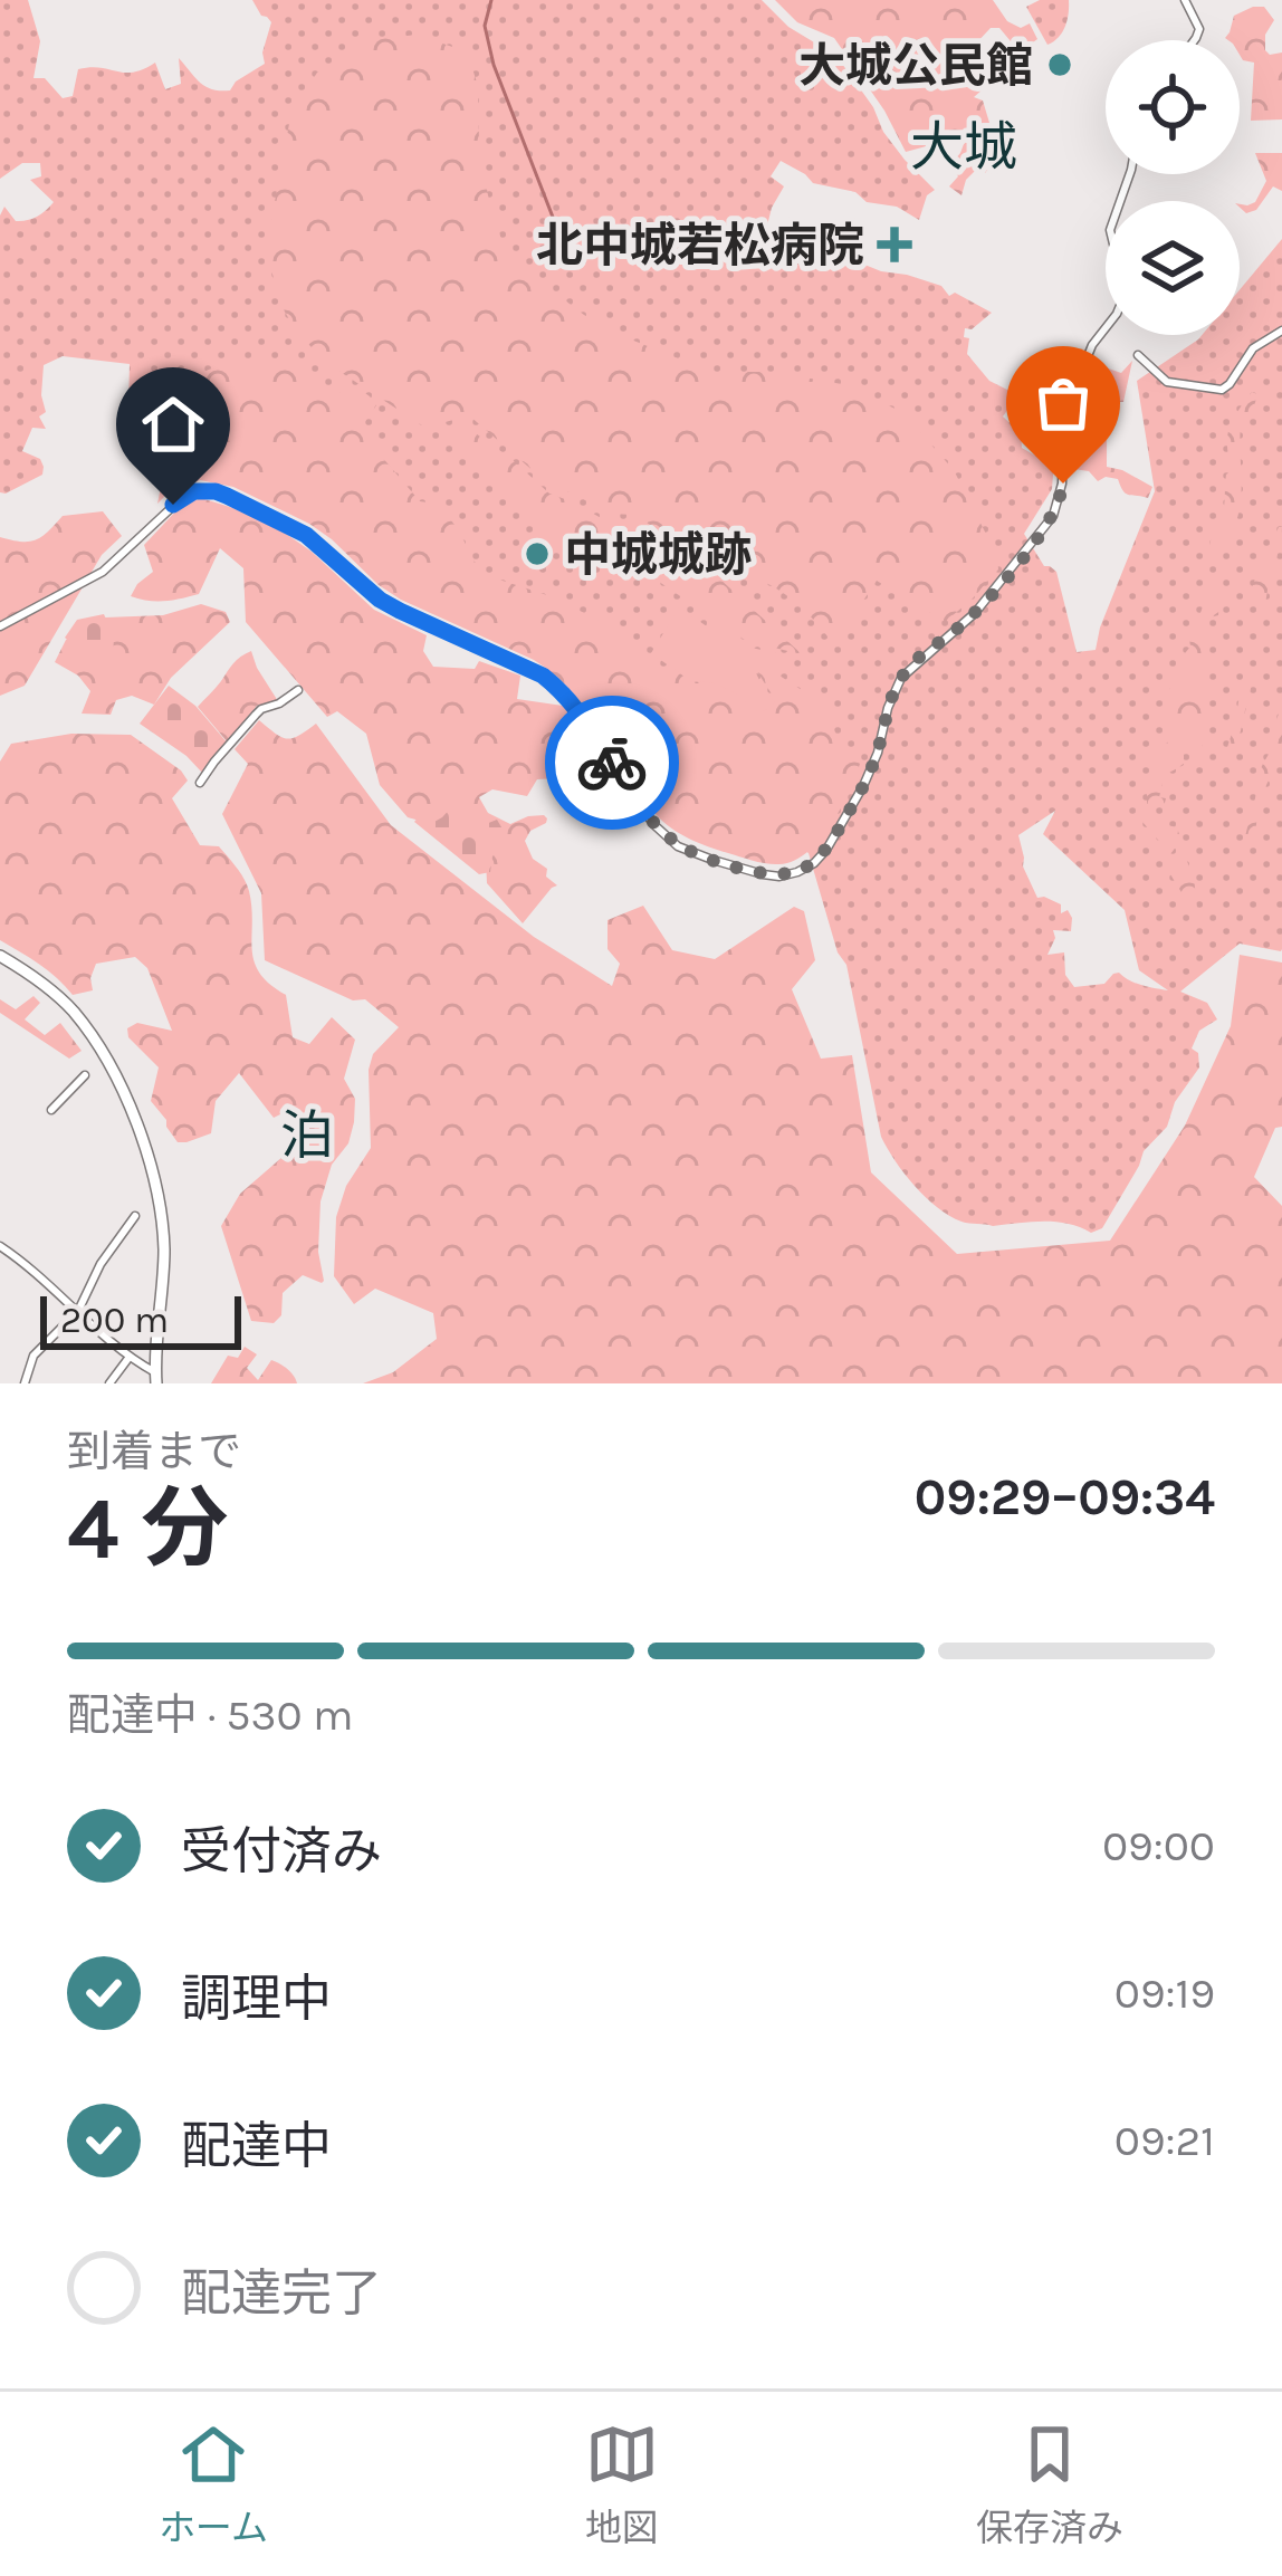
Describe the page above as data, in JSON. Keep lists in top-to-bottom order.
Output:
{
  "districts": ["大城", "泊"],
  "places": {
    "other": ["大城公民館", "中城城跡"],
    "health": ["北中城若松病院"]
  },
  "scale_bar": "200 m",
  "page": {
    "scale": "200 m",
    "heading": ["4 分", "到着まで", "09:29–09:34"],
    "bar": "配達中 · 530 m",
    "list": [
      ["受付済み", "09:00"],
      ["調理中", "09:19"],
      ["配達中", "09:21"],
      "配達完了"
    ],
    "tabs": ["ホーム", "地図", "保存済み"]
  }
}
